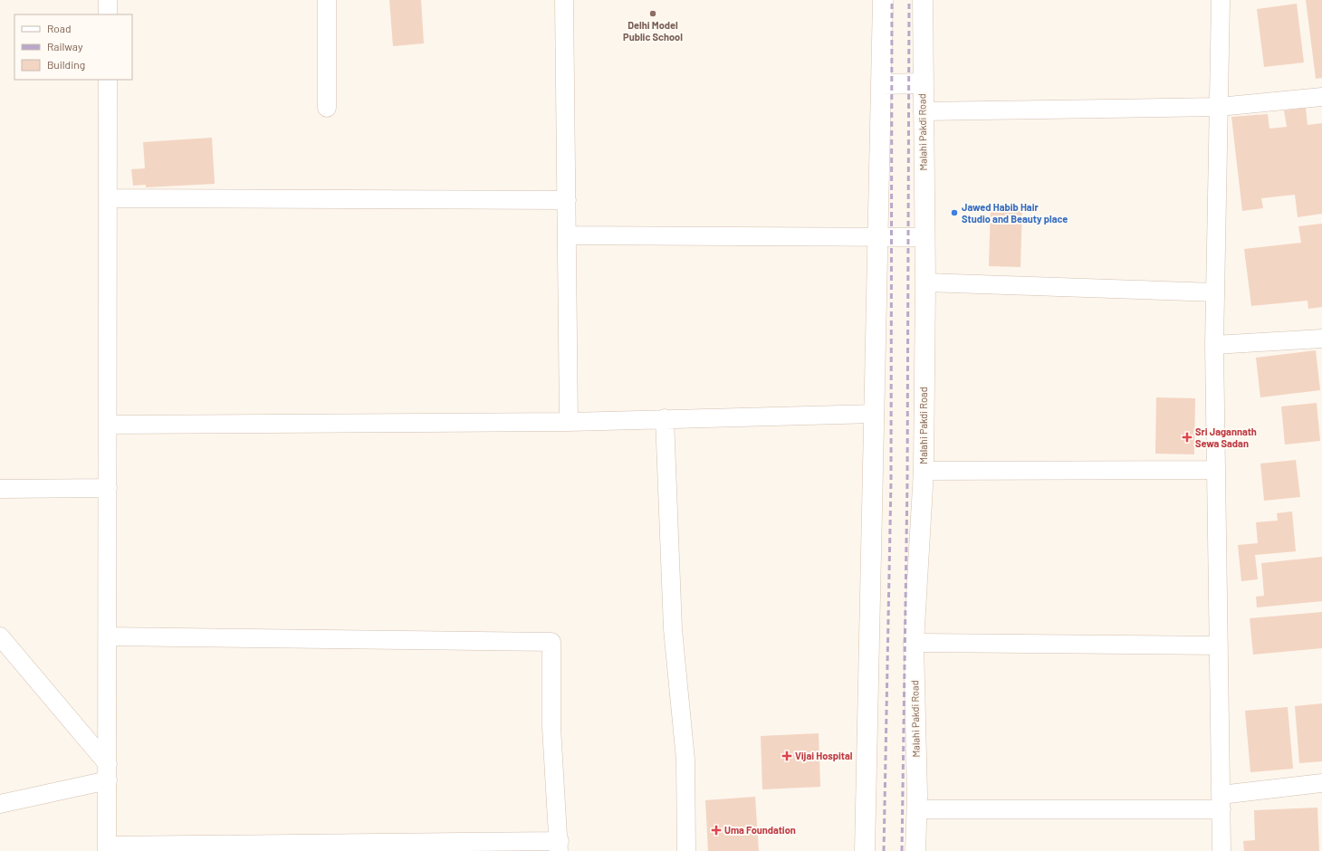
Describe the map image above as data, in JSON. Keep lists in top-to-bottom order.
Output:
{
  "streets": {
    "main road": ["Malahi Pakdi Road"]
  },
  "places": {
    "other": ["Delhi Model Public School", "Jawed Habib Hair Studio and Beauty place"],
    "health": ["Sri Jagannath Sewa Sadan", "Vijai Hospital", "Uma Foundation"]
  },
  "legend": ["Road", "Railway", "Building"]
}
